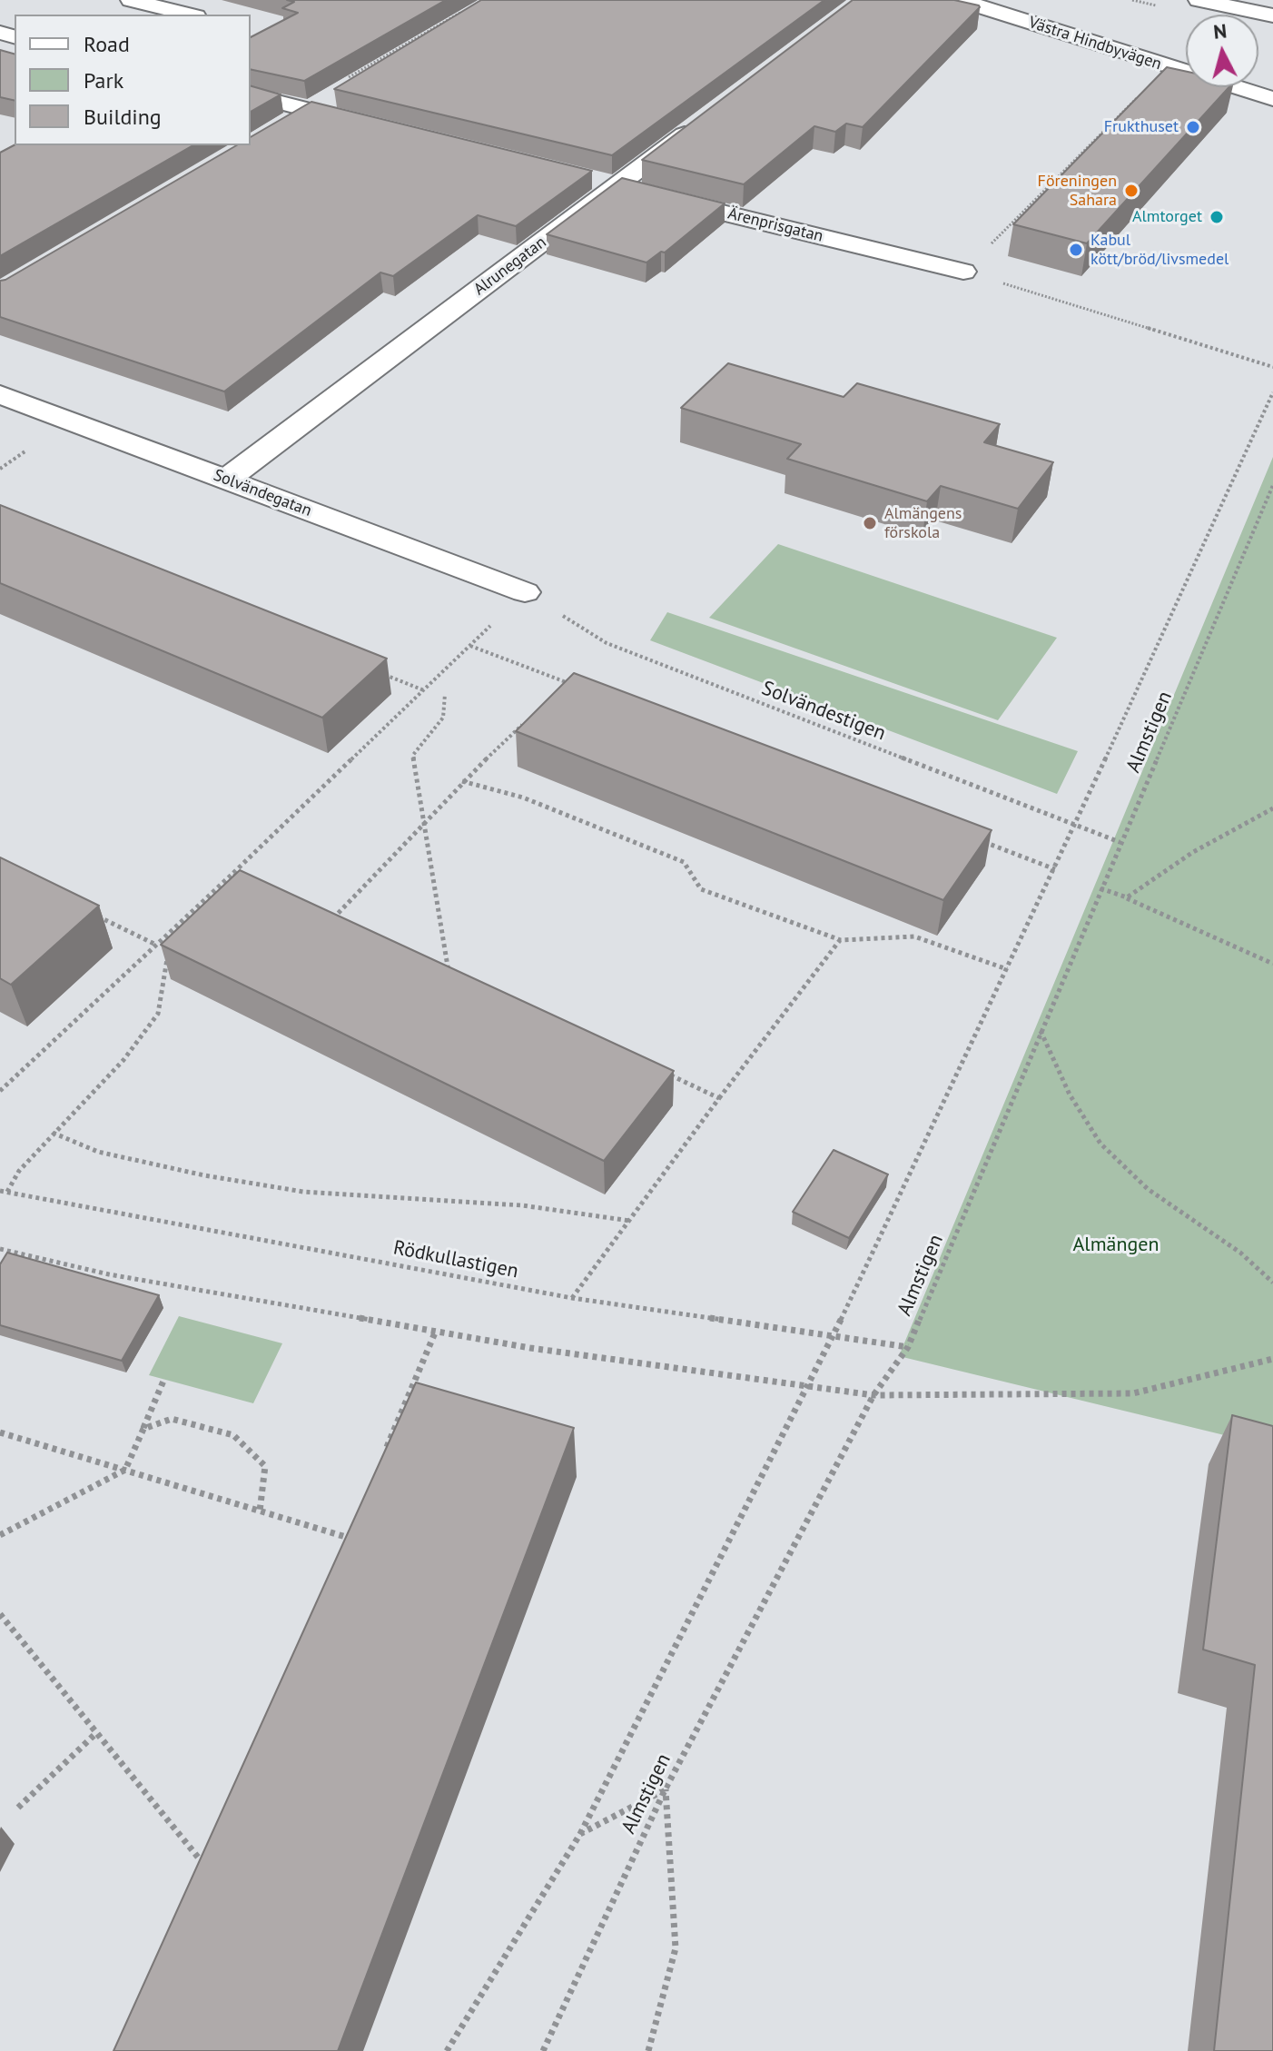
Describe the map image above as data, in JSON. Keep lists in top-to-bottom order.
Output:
{
  "streets": {
    "street": [
      "Västra Hindbyvägen",
      "Ärenprisgatan",
      "Alrunegatan",
      "Solvändegatan"
    ],
    "path": ["Solvändestigen", "Almstigen", "Rödkullastigen"]
  },
  "crossings": [
    ["Ärenprisgatan", "Alrunegatan"],
    ["Alrunegatan", "Solvändegatan"],
    ["Solvändegatan", "Solvändestigen"],
    ["Solvändestigen", "Almstigen"],
    ["Almstigen", "Rödkullastigen"]
  ],
  "parks": ["Almängen"],
  "places": [
    "Frukthuset",
    "Föreningen Sahara",
    "Almtorget",
    "Kabul kött/bröd/livsmedel",
    "Almängens förskola"
  ],
  "legend": ["Road", "Park", "Building"],
  "north": "top"
}
